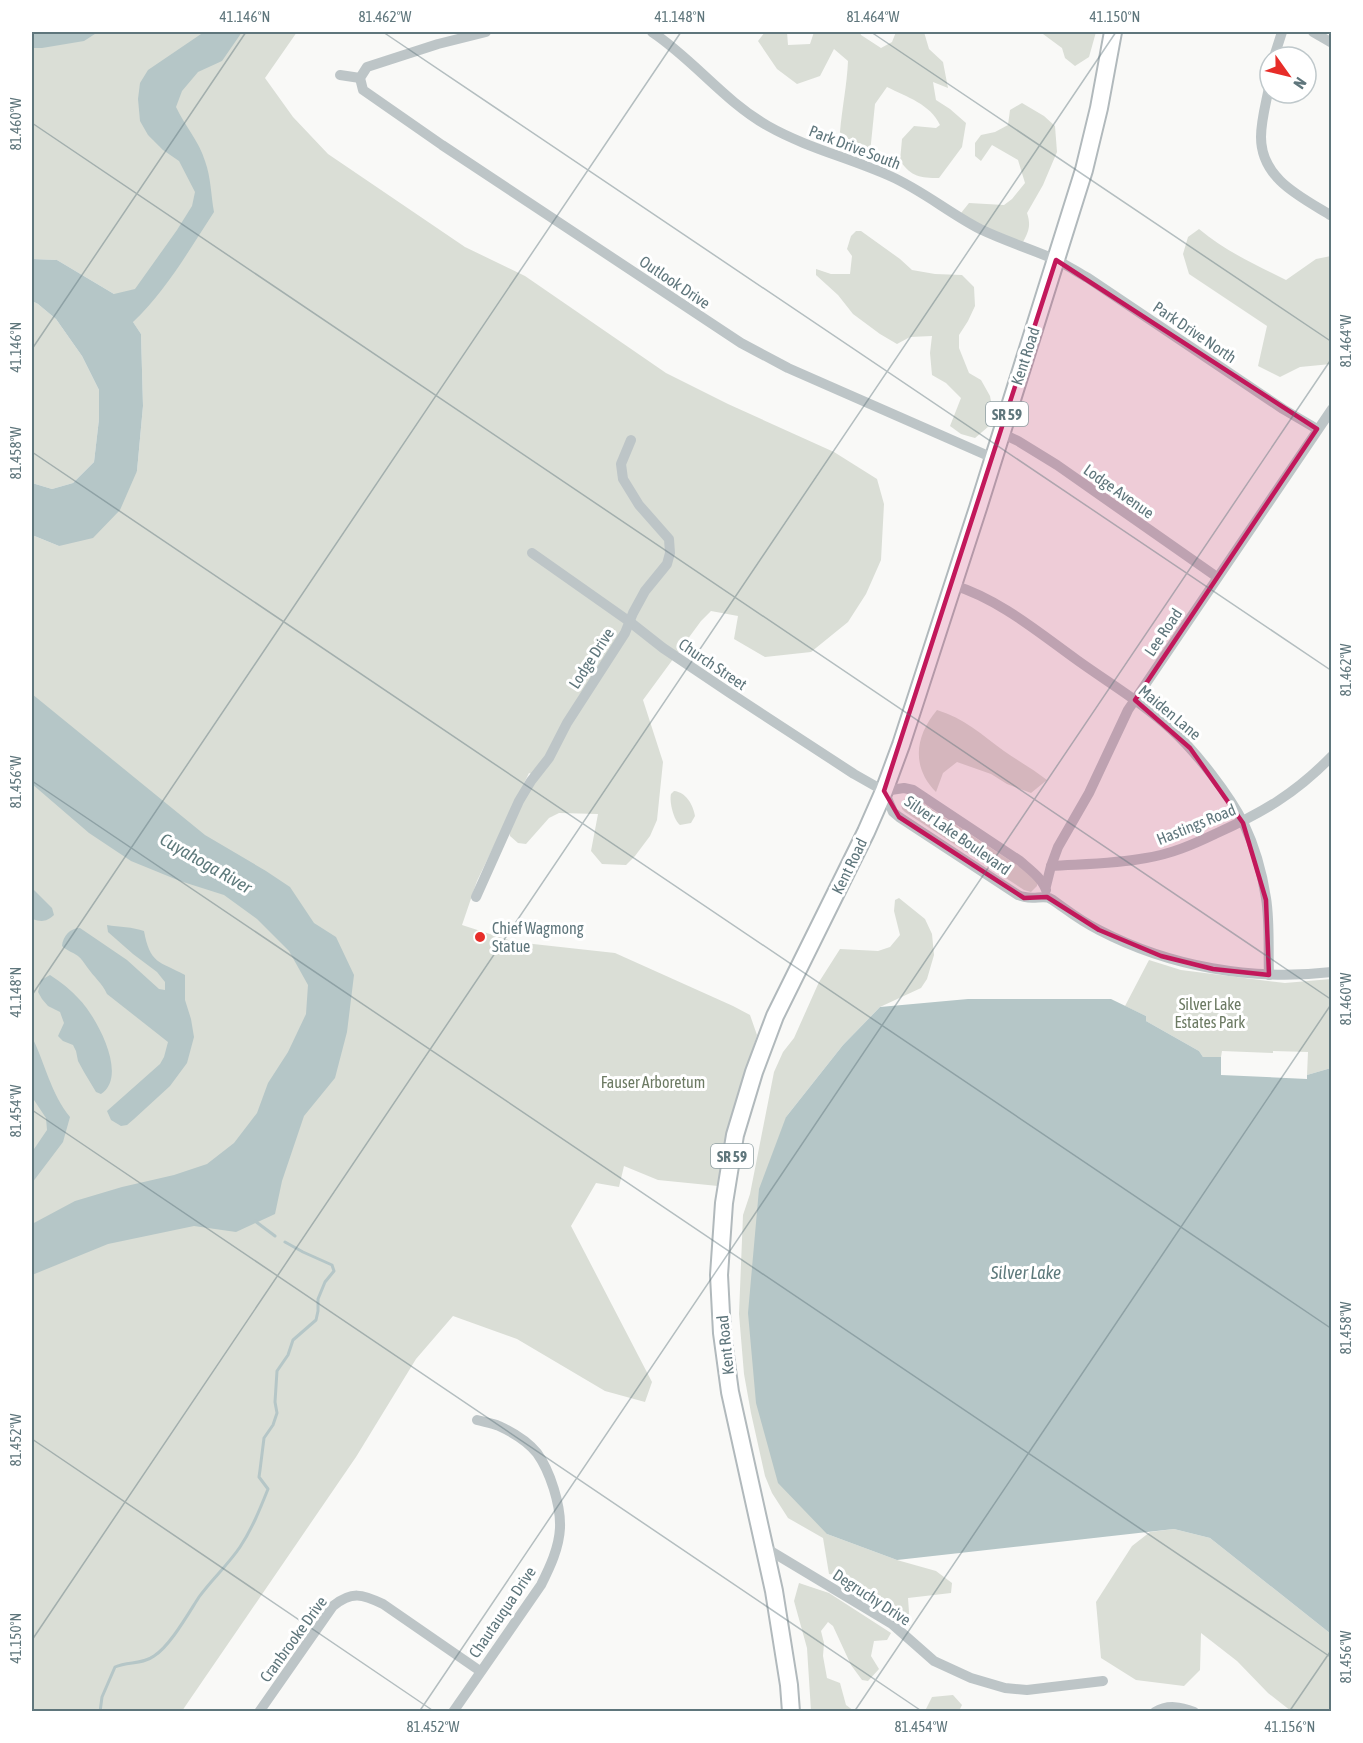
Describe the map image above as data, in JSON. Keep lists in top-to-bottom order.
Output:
{
  "streets": {
    "main road": ["Kent Road", "SR 59"],
    "street": [
      "Park Drive South",
      "Outlook Drive",
      "Park Drive North",
      "Lodge Avenue",
      "Lee Road",
      "Lodge Drive",
      "Church Street",
      "Maiden Lane",
      "Hastings Road",
      "Silver Lake Boulevard",
      "Degruchy Drive",
      "Chautauqua Drive",
      "Cranbrooke Drive"
    ]
  },
  "crossings": [
    ["Park Drive South", "Park Drive North"],
    ["Park Drive South", "Kent Road"],
    ["Outlook Drive", "Kent Road"],
    ["Park Drive North", "Kent Road"],
    ["Park Drive North", "Lee Road"],
    ["Kent Road", "Lodge Avenue"],
    ["Kent Road", "Church Street"],
    ["Kent Road", "Maiden Lane"],
    ["Kent Road", "Silver Lake Boulevard"],
    ["Kent Road", "Degruchy Drive"],
    ["Lodge Avenue", "Lee Road"],
    ["Lee Road", "Maiden Lane"],
    ["Lee Road", "Hastings Road"],
    ["Lee Road", "Silver Lake Boulevard"],
    ["Lodge Drive", "Church Street"],
    ["Church Street", "Silver Lake Boulevard"],
    ["Maiden Lane", "Hastings Road"],
    ["Maiden Lane", "Silver Lake Boulevard"],
    ["Chautauqua Drive", "Cranbrooke Drive"]
  ],
  "water": ["Cuyahoga River", "Silver Lake"],
  "parks": ["Silver Lake Estates Park", "Fauser Arboretum"],
  "places": ["Chief Wagmong Statue"],
  "north": "bottom right",
  "coordinates": [
    "41.146°N",
    "81.462°W",
    "41.148°N",
    "81.464°W",
    "41.150°N",
    "81.460°W",
    "81.458°W",
    "81.456°W",
    "81.454°W",
    "81.452°W",
    "41.156°N"
  ]
}
